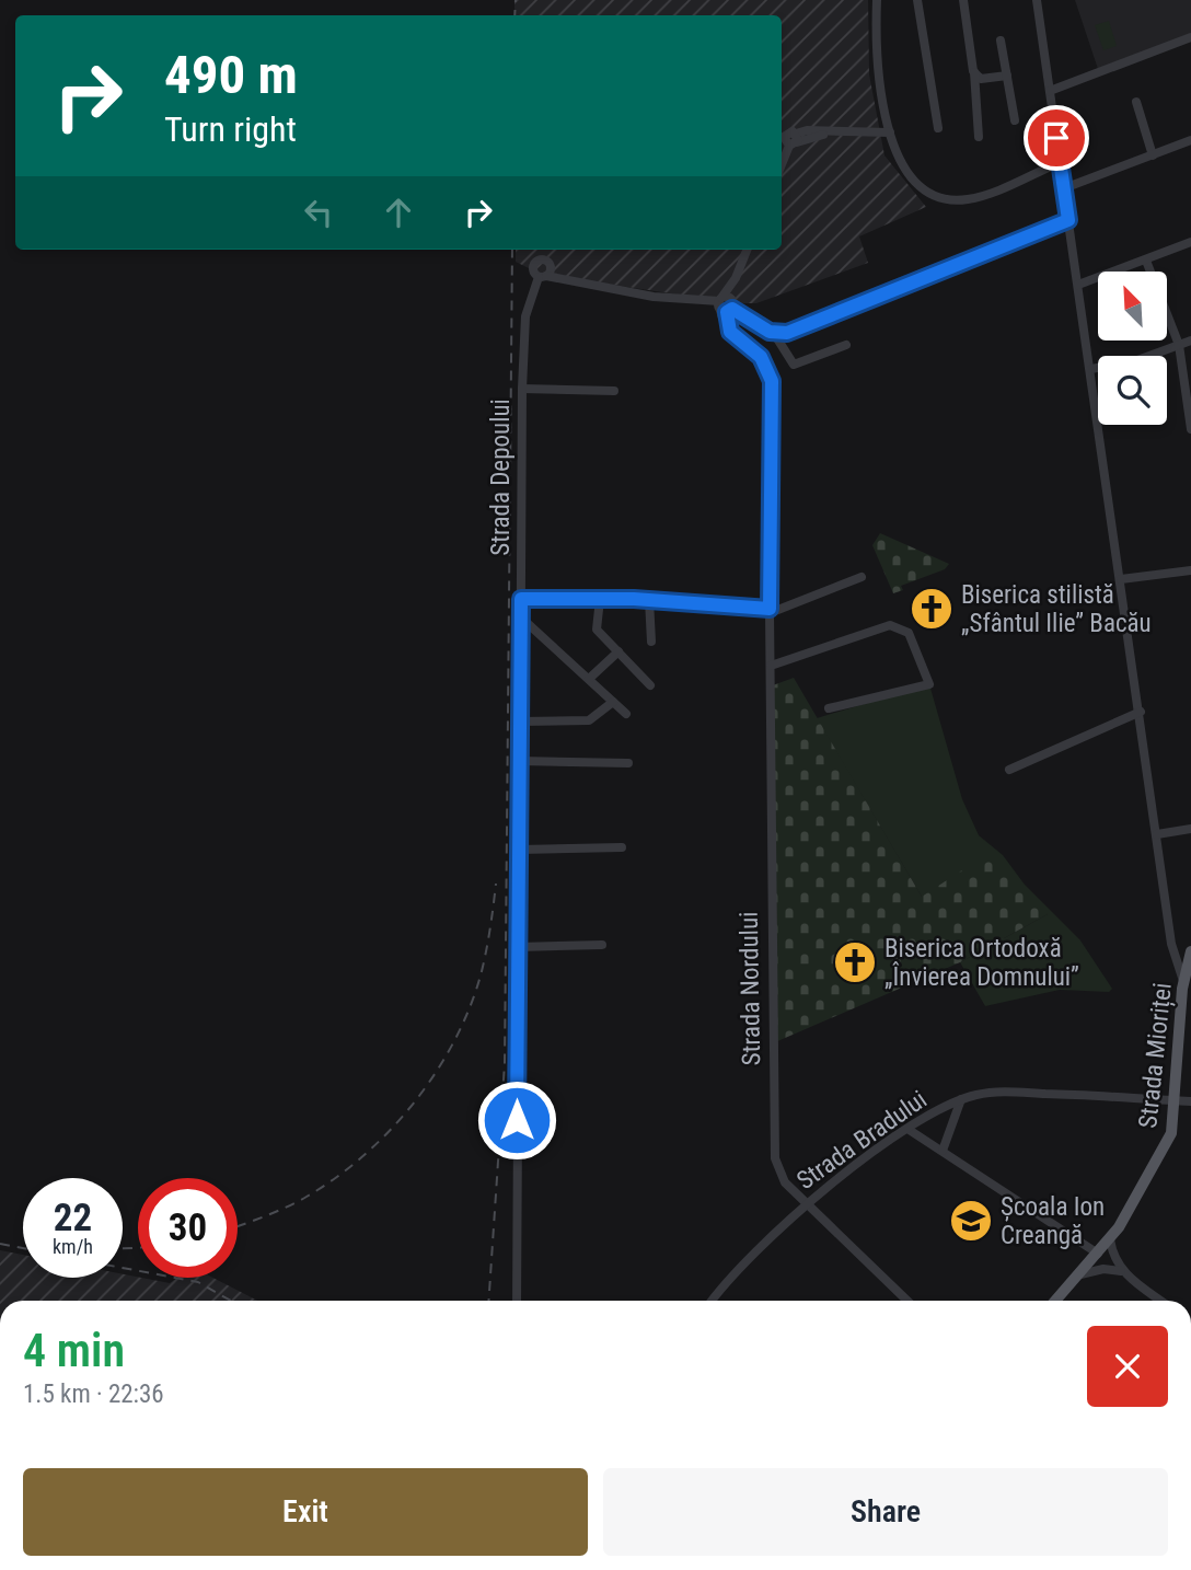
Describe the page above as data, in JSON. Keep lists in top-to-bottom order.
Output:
{
  "streets": {
    "main road": ["Strada Mioriței"],
    "street": ["Strada Depoului", "Strada Nordului", "Strada Bradului"]
  },
  "crossings": [
    ["Strada Depoului", "Strada Nordului"],
    ["Strada Nordului", "Strada Bradului"],
    ["Strada Mioriței", "Strada Bradului"]
  ],
  "places": {
    "church": ["Biserica stilistă „Sfântul Ilie” Bacău", "Biserica Ortodoxă „Învierea Domnului”"],
    "school or university": ["Școala Ion Creangă"]
  },
  "north": "top left",
  "page": {
    "turn": ["490 m", "Turn right"],
    "speed": "22 km/h",
    "limit": "30",
    "heading": ["4 min", "1.5 km · 22:36"],
    "buttons": ["Exit", "Share"]
  }
}
